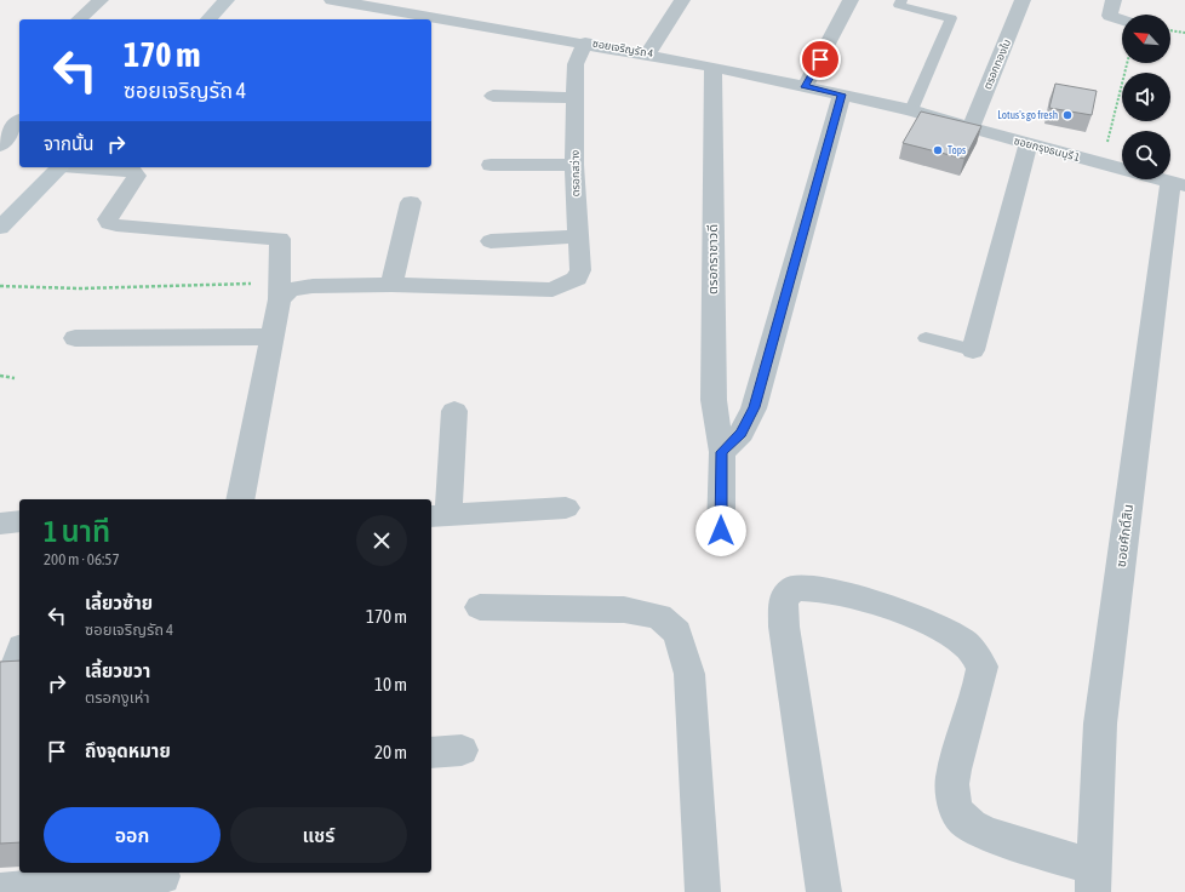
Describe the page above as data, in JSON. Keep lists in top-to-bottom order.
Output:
{
  "streets": {
    "street": [
      "ซอยเจริญรัถ 4",
      "ตรอกทองใบ",
      "ซอยกรุงธนบุรี 1",
      "ตรอกสว่าง",
      "ตรอกราชาวดี",
      "ซอยศักดิ์สิน"
    ]
  },
  "crossings": [
    ["ซอยเจริญรัถ 4", "ซอยกรุงธนบุรี 1"],
    ["ซอยเจริญรัถ 4", "ตรอกสว่าง"],
    ["ซอยเจริญรัถ 4", "ตรอกราชาวดี"],
    ["ตรอกทองใบ", "ซอยกรุงธนบุรี 1"],
    ["ซอยกรุงธนบุรี 1", "ซอยศักดิ์สิน"]
  ],
  "places": ["Lotus's go fresh", "Tops"],
  "north": "top left",
  "page": {
    "turn": ["170 m", "ซอยเจริญรัถ 4"],
    "then": "จากนั้น",
    "heading": ["1 นาที", "200 m · 06:57"],
    "list": [
      {
        "name": "เลี้ยวซ้าย",
        "note": "ซอยเจริญรัถ 4",
        "value": "170 m"
      },
      {
        "name": "เลี้ยวขวา",
        "note": "ตรอกงูเห่า",
        "value": "10 m"
      },
      {
        "name": "ถึงจุดหมาย",
        "value": "20 m"
      }
    ],
    "buttons": ["ออก", "แชร์"]
  }
}
